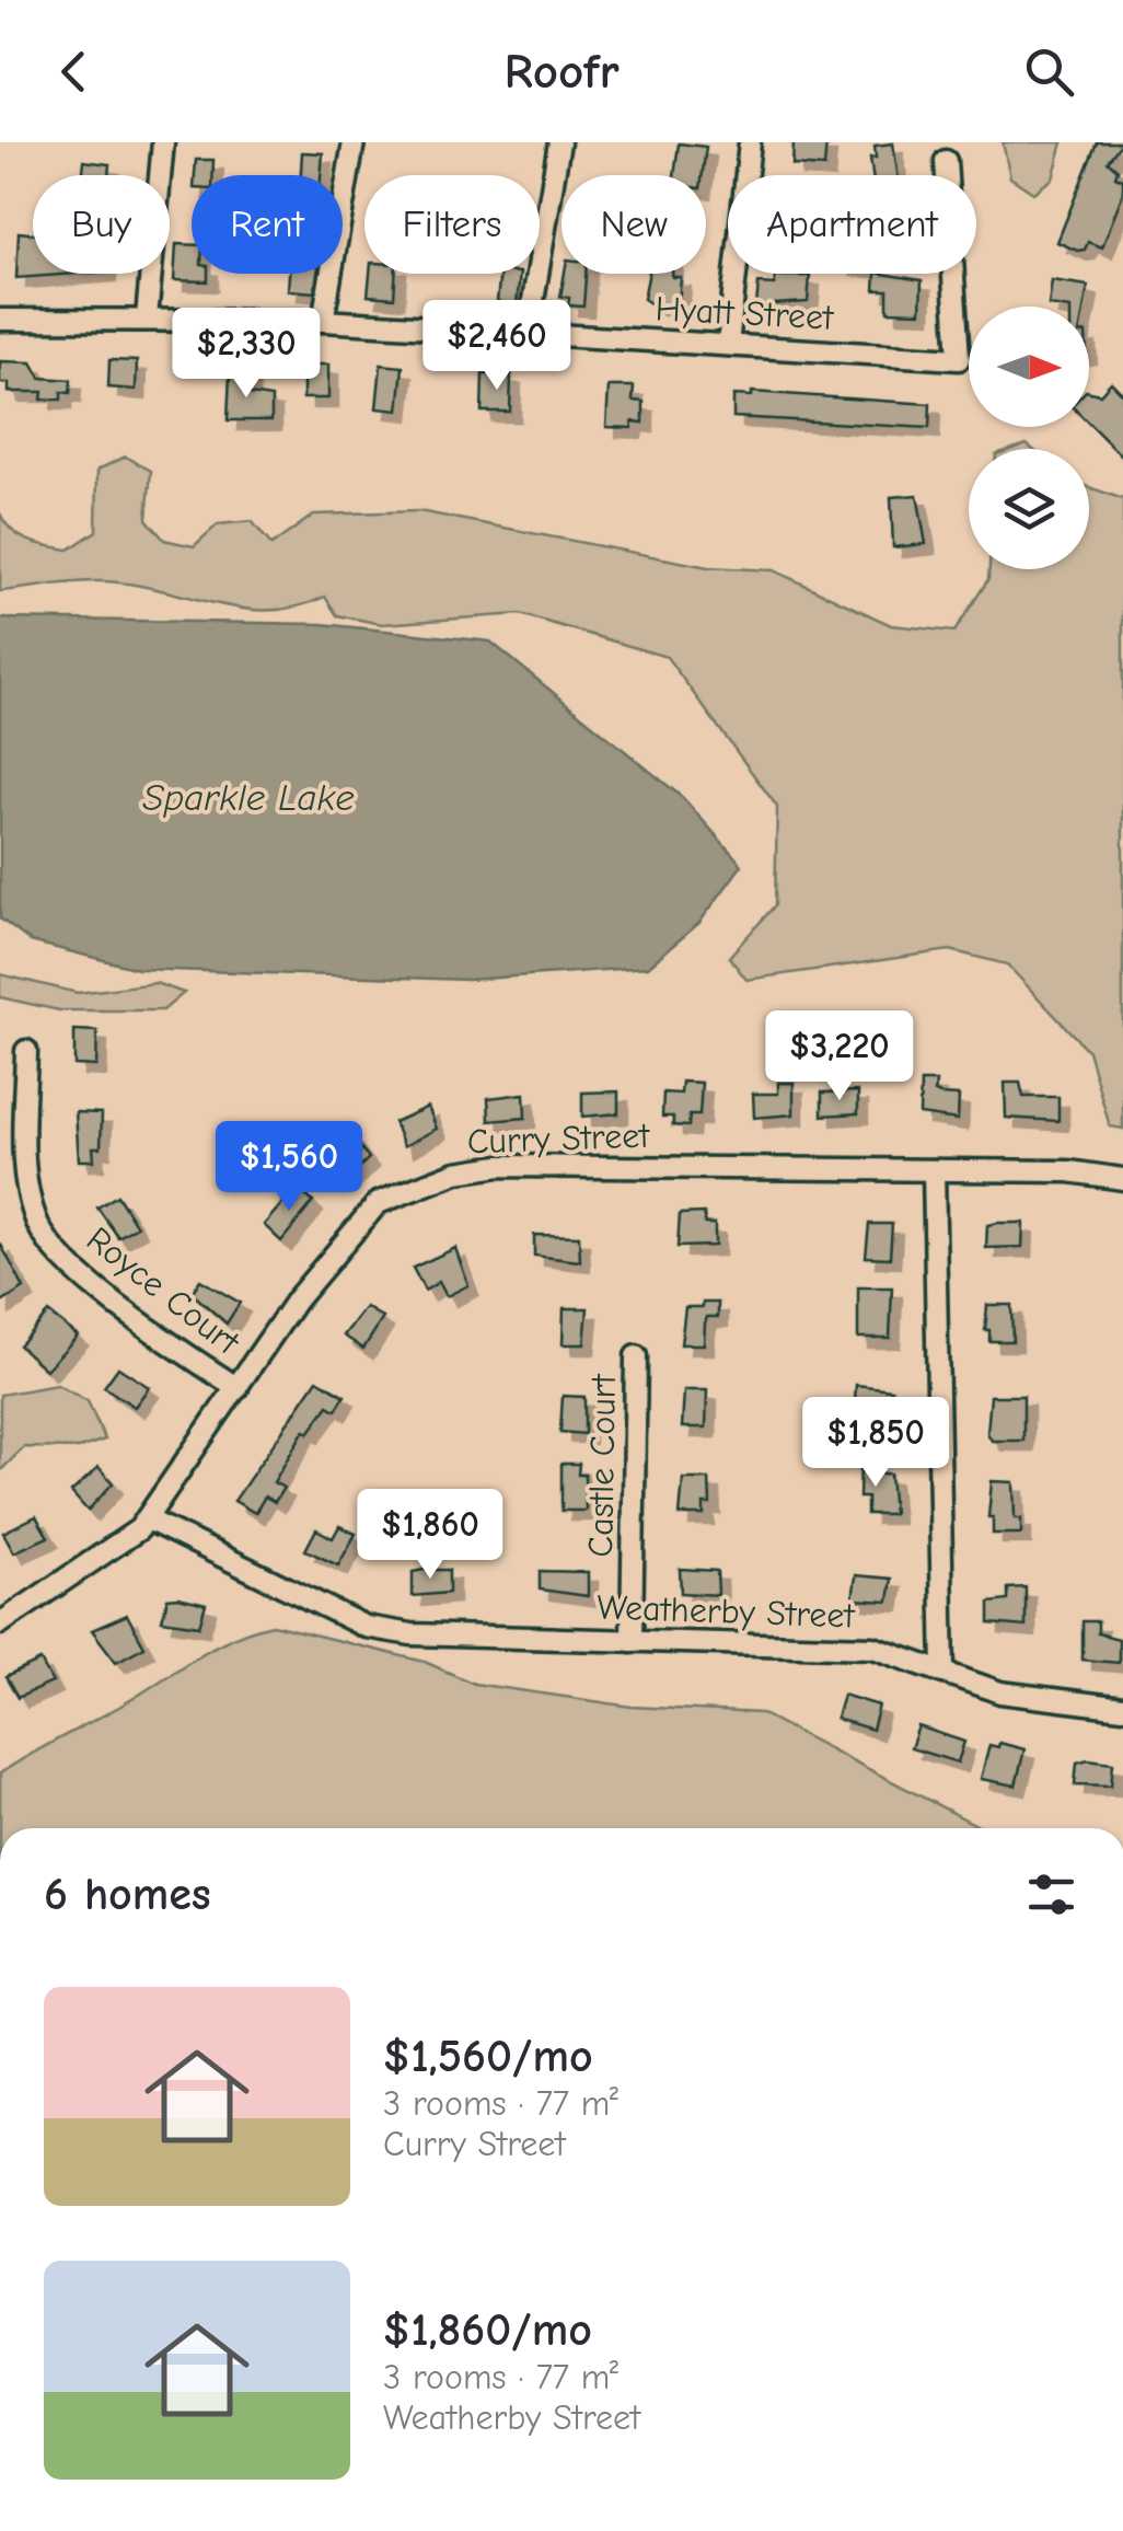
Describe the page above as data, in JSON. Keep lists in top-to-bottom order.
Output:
{
  "streets": {
    "street": [
      "Hyatt Street",
      "Curry Street",
      "Royce Court",
      "Castle Court",
      "Weatherby Street"
    ]
  },
  "crossings": [
    ["Curry Street", "Royce Court"],
    ["Curry Street", "Weatherby Street"],
    ["Castle Court", "Weatherby Street"]
  ],
  "water": ["Sparkle Lake"],
  "north": "right",
  "page": {
    "header": "Roofr",
    "chip": [
      "Buy",
      "Rent",
      "Filters",
      "New",
      "Apartment"
    ],
    "price": [
      "$2,460",
      "$2,330",
      "$3,220",
      "$1,560",
      "$1,850",
      "$1,860"
    ],
    "heading": "6 homes",
    "list": [
      {
        "name": "$1,560/mo",
        "note": "3 rooms · 77 m² · Curry Street"
      },
      {
        "name": "$1,860/mo",
        "note": "3 rooms · 77 m² · Weatherby Street"
      }
    ]
  }
}
